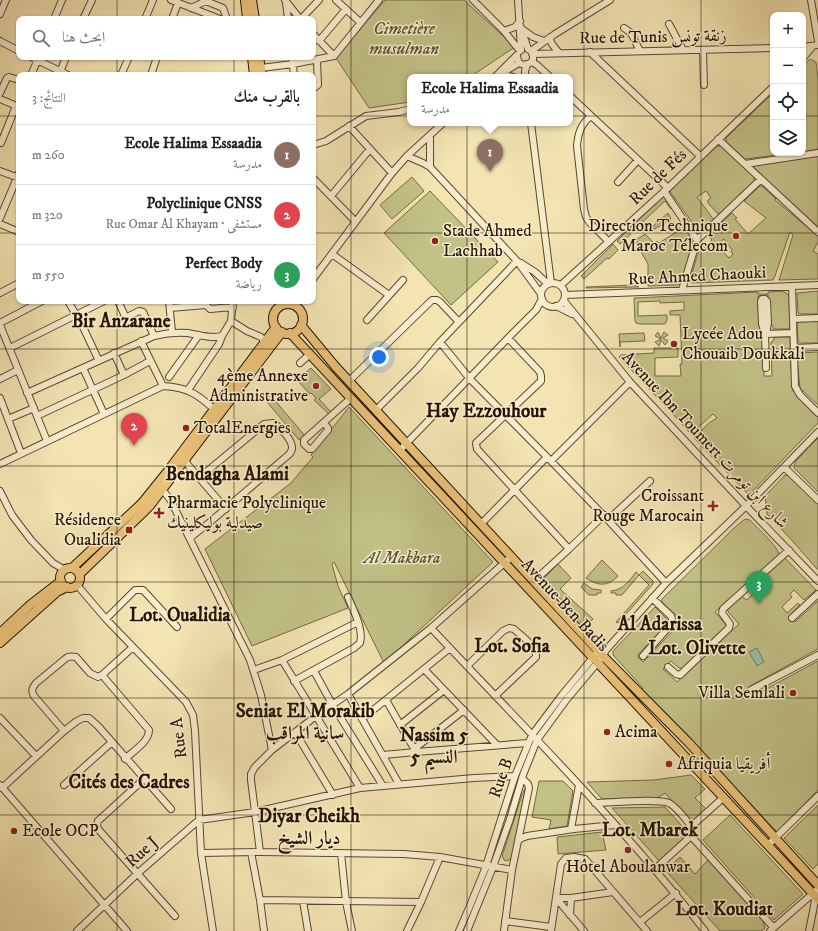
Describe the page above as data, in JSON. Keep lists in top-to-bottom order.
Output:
{
  "streets": {
    "main road": ["Avenue Ben Badis"],
    "street": [
      "Rue de Tunis زنقة تونس",
      "Rue de Fés",
      "Rue Ahmed Chaouki",
      "Avenue Ibn Toumert شارع ابن تومرت",
      "Rue A",
      "Rue B",
      "Rue J"
    ]
  },
  "crossings": [
    ["Rue de Fés", "Rue Ahmed Chaouki"],
    ["Rue de Fés", "Avenue Ibn Toumert شارع ابن تومرت"],
    ["Rue Ahmed Chaouki", "Avenue Ibn Toumert شارع ابن تومرت"],
    ["Avenue Ben Badis", "Rue B"],
    ["Rue A", "Rue J"]
  ],
  "districts": [
    "Bir Anzarane",
    "Hay Ezzouhour",
    "Bendagha Alami",
    "Lot. Oualidia",
    "Al Adarissa",
    "Lot. Sofia",
    "Lot. Olivette",
    "Seniat El Morakib سانية المراقب",
    "Nassim 5 النسيم 5",
    "Cités des Cadres",
    "Diyar Cheikh ديار الشيخ",
    "Lot. Mbarek",
    "Lot. Koudiat"
  ],
  "parks": ["Cimetière musulman", "Al Makbara"],
  "places": {
    "other": [
      "Direction Technique Maroc Télecom",
      "Stade Ahmed Lachhab",
      "Lycée Adou Chouaib Doukkali",
      "4ème Annexe Administrative",
      "TotalEnergies",
      "Villa Semlali",
      "Acima",
      "Afriquia أفريقيا",
      "Ecole OCP",
      "Hôtel Aboulanwar"
    ],
    "health": ["Croissant Rouge Marocain", "Pharmacie Polyclinique صيدلية بوليكلينيك"],
    "transit": ["Résidence Oualidia"]
  },
  "page": {
    "map_buttons": ["+", "−"],
    "search": "ابحث هنا",
    "heading": ["بالقرب منك", "النتائج: 3"],
    "popup": ["Ecole Halima Essaadia", "مدرسة"],
    "list": [
      {
        "mark": "1",
        "name": "Ecole Halima Essaadia",
        "note": "مدرسة",
        "value": "260 m"
      },
      {
        "mark": "2",
        "name": "Polyclinique CNSS",
        "note": "مستشفى · Rue Omar Al Khayam",
        "value": "320 m"
      },
      {
        "mark": "3",
        "name": "Perfect Body",
        "note": "رياضة",
        "value": "550 m"
      }
    ],
    "pins": ["1", "2", "3"]
  }
}
